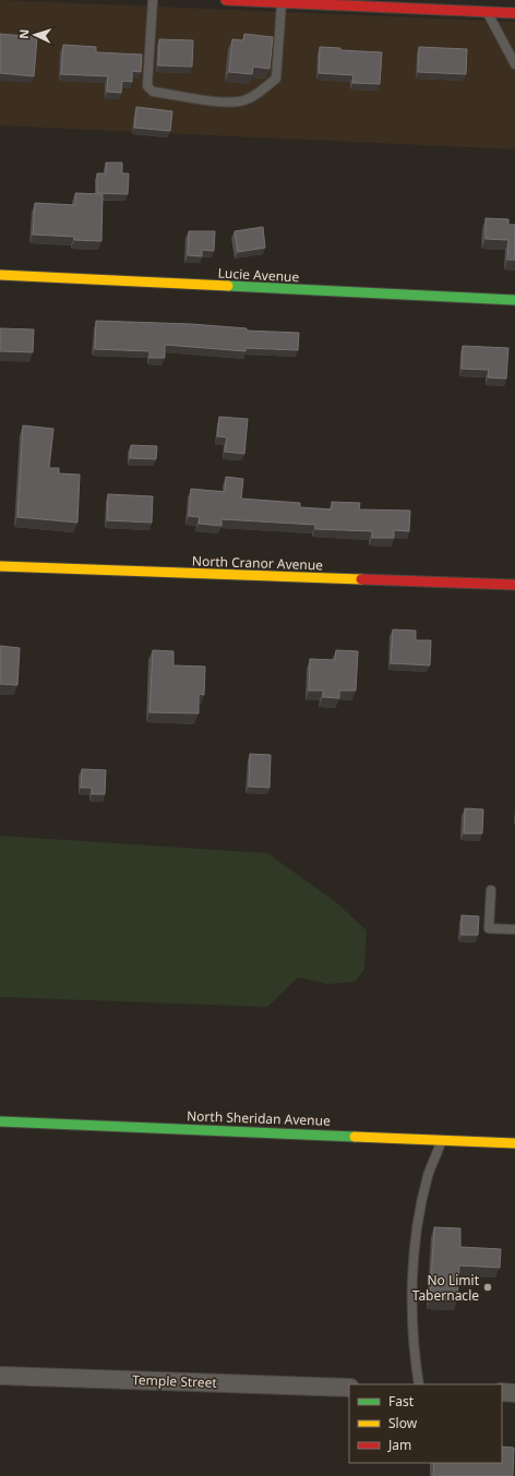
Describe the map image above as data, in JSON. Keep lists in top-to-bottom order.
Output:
{
  "streets": {
    "main road": ["Lucie Avenue", "North Cranor Avenue", "North Sheridan Avenue"],
    "street": ["Temple Street"]
  },
  "places": ["No Limit Tabernacle"],
  "legend": ["Fast", "Slow", "Jam"],
  "north": "left"
}
